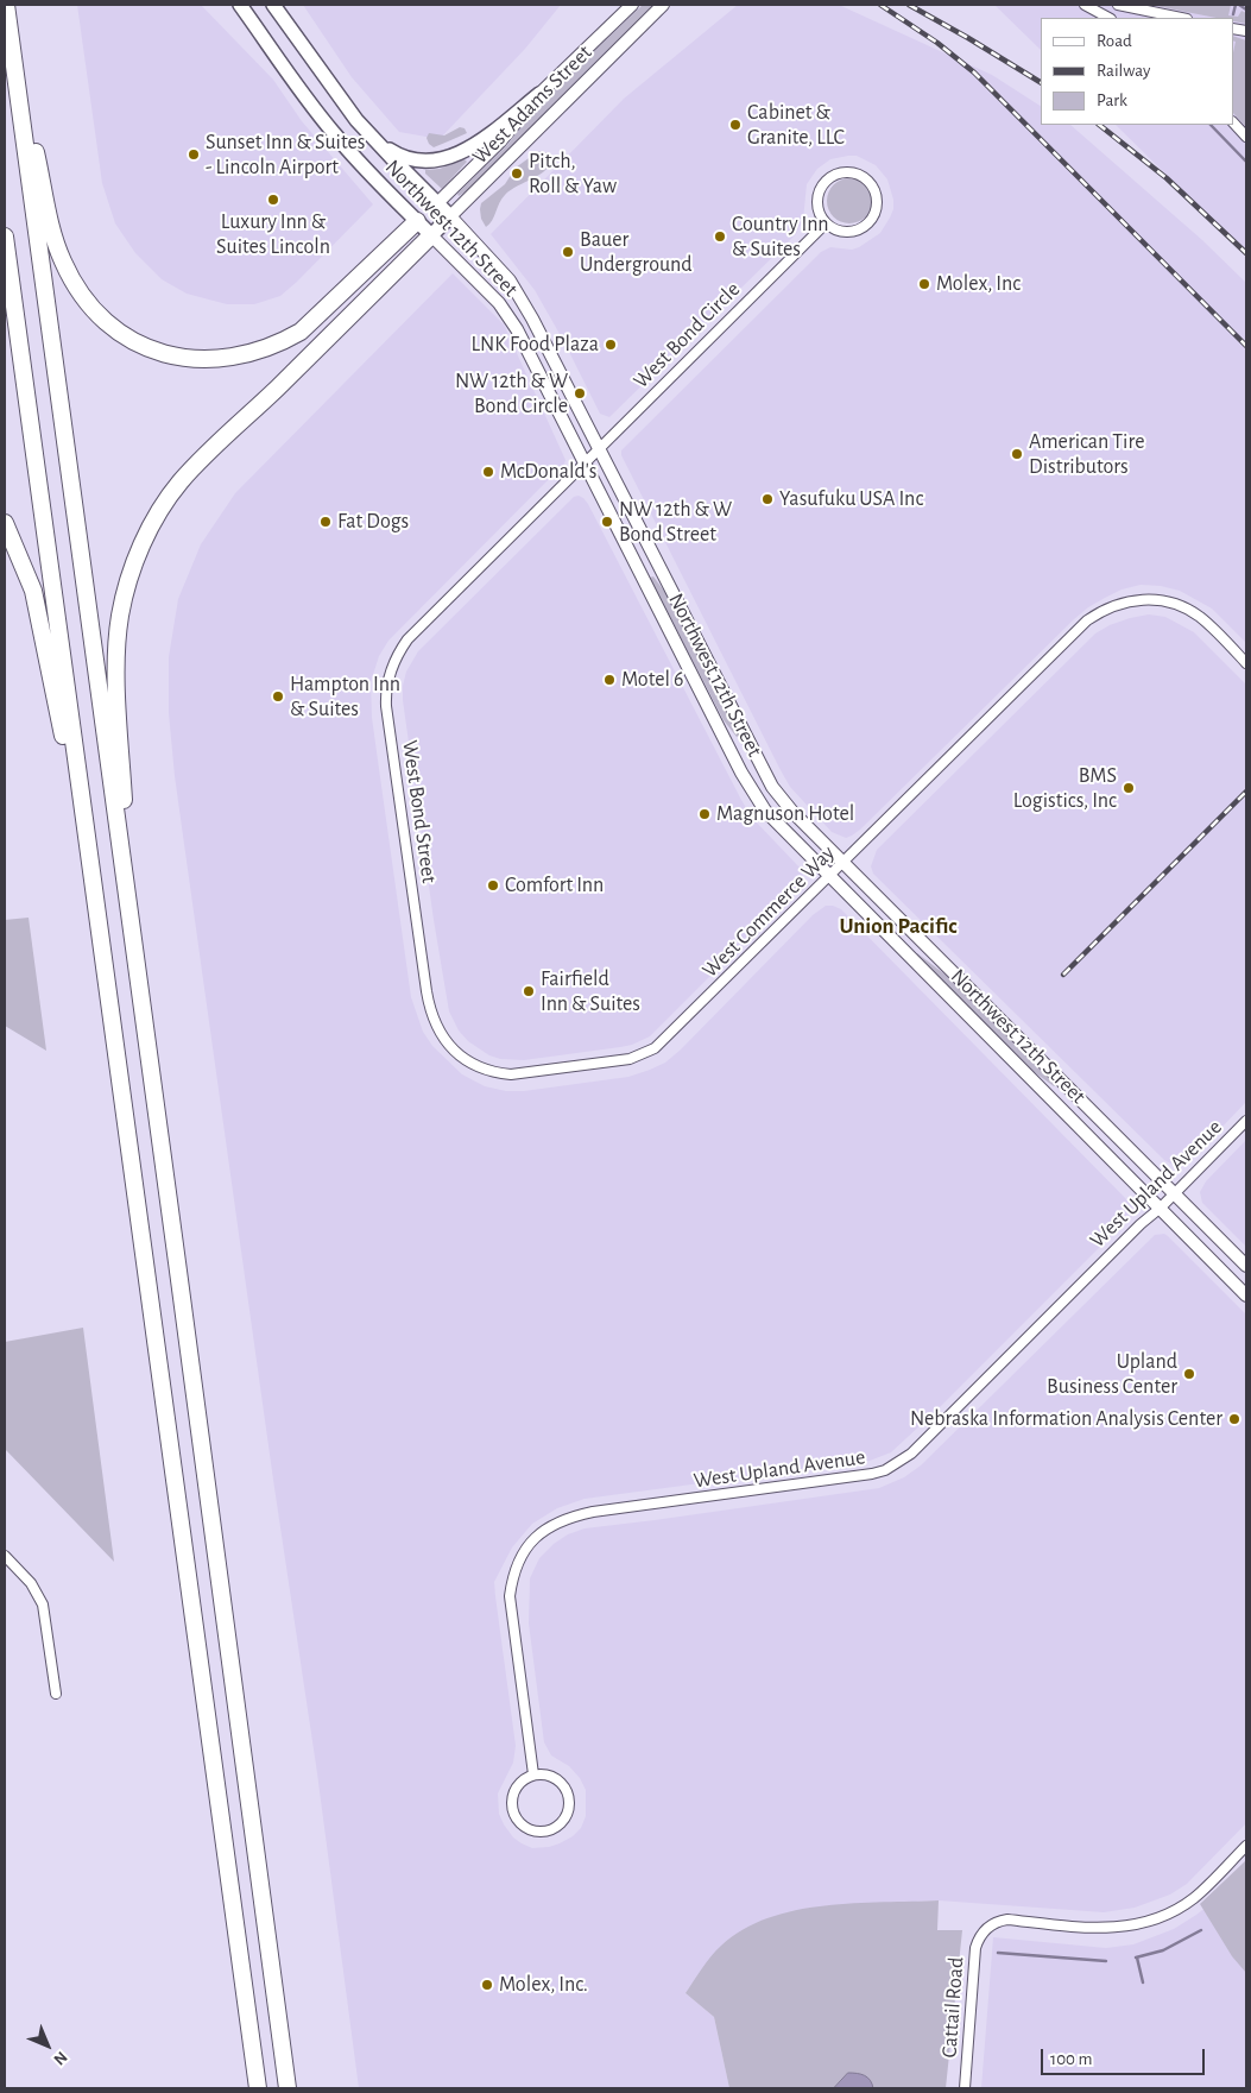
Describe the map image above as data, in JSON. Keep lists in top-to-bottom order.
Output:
{
  "streets": {
    "main road": ["West Adams Street", "Northwest 12th Street"],
    "street": [
      "West Bond Circle",
      "West Bond Street",
      "West Commerce Way",
      "West Upland Avenue",
      "Cattail Road"
    ]
  },
  "crossings": [
    ["West Adams Street", "Northwest 12th Street"],
    ["Northwest 12th Street", "West Bond Circle"],
    ["Northwest 12th Street", "West Bond Street"],
    ["Northwest 12th Street", "West Commerce Way"],
    ["Northwest 12th Street", "West Upland Avenue"],
    ["West Bond Circle", "West Bond Street"],
    ["West Bond Street", "West Commerce Way"]
  ],
  "districts": ["Union Pacific"],
  "places": [
    "Cabinet & Granite, LLC",
    "Sunset Inn & Suites - Lincoln Airport",
    "Pitch, Roll & Yaw",
    "Luxury Inn & Suites Lincoln",
    "Country Inn & Suites",
    "Bauer Underground",
    "Molex, Inc",
    "LNK Food Plaza",
    "NW 12th & W Bond Circle",
    "American Tire Distributors",
    "McDonald's",
    "Yasufuku USA Inc",
    "Fat Dogs",
    "NW 12th & W Bond Street",
    "Motel 6",
    "Hampton Inn & Suites",
    "BMS Logistics, Inc",
    "Magnuson Hotel",
    "Comfort Inn",
    "Fairfield Inn & Suites",
    "Upland Business Center",
    "Nebraska Information Analysis Center",
    "Molex, Inc."
  ],
  "legend": ["Road", "Railway", "Park"],
  "scale_bar": "100 m",
  "north": "bottom right"
}
